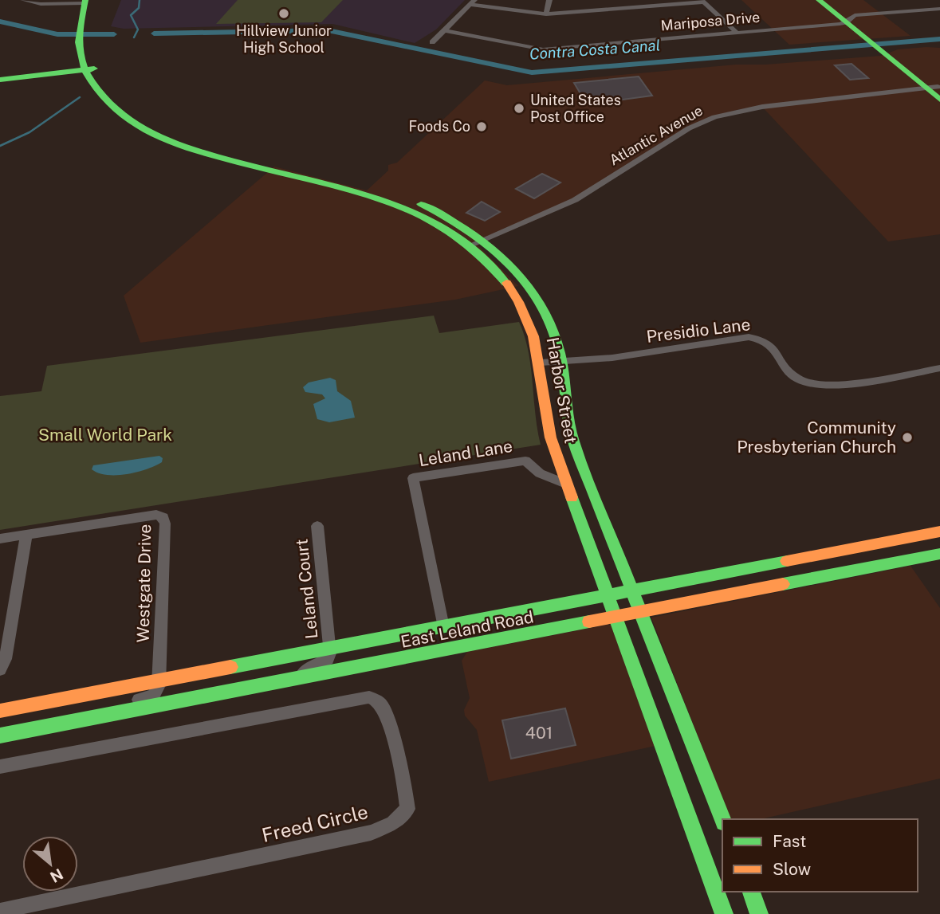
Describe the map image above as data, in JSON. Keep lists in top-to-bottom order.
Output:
{
  "streets": {
    "main road": ["Harbor Street", "East Leland Road"],
    "street": [
      "Mariposa Drive",
      "Atlantic Avenue",
      "Presidio Lane",
      "Leland Lane",
      "Westgate Drive",
      "Leland Court",
      "Freed Circle"
    ]
  },
  "crossings": [
    ["Atlantic Avenue", "Harbor Street"],
    ["Presidio Lane", "Harbor Street"],
    ["Harbor Street", "Leland Lane"],
    ["Harbor Street", "East Leland Road"],
    ["Leland Lane", "East Leland Road"],
    ["Westgate Drive", "East Leland Road"],
    ["Leland Court", "East Leland Road"]
  ],
  "water": ["Contra Costa Canal"],
  "parks": ["Small World Park"],
  "places": [
    "Hillview Junior High School",
    "United States Post Office",
    "Foods Co",
    "Community Presbyterian Church"
  ],
  "house_numbers": ["401"],
  "legend": ["Fast", "Slow"],
  "north": "bottom right"
}
